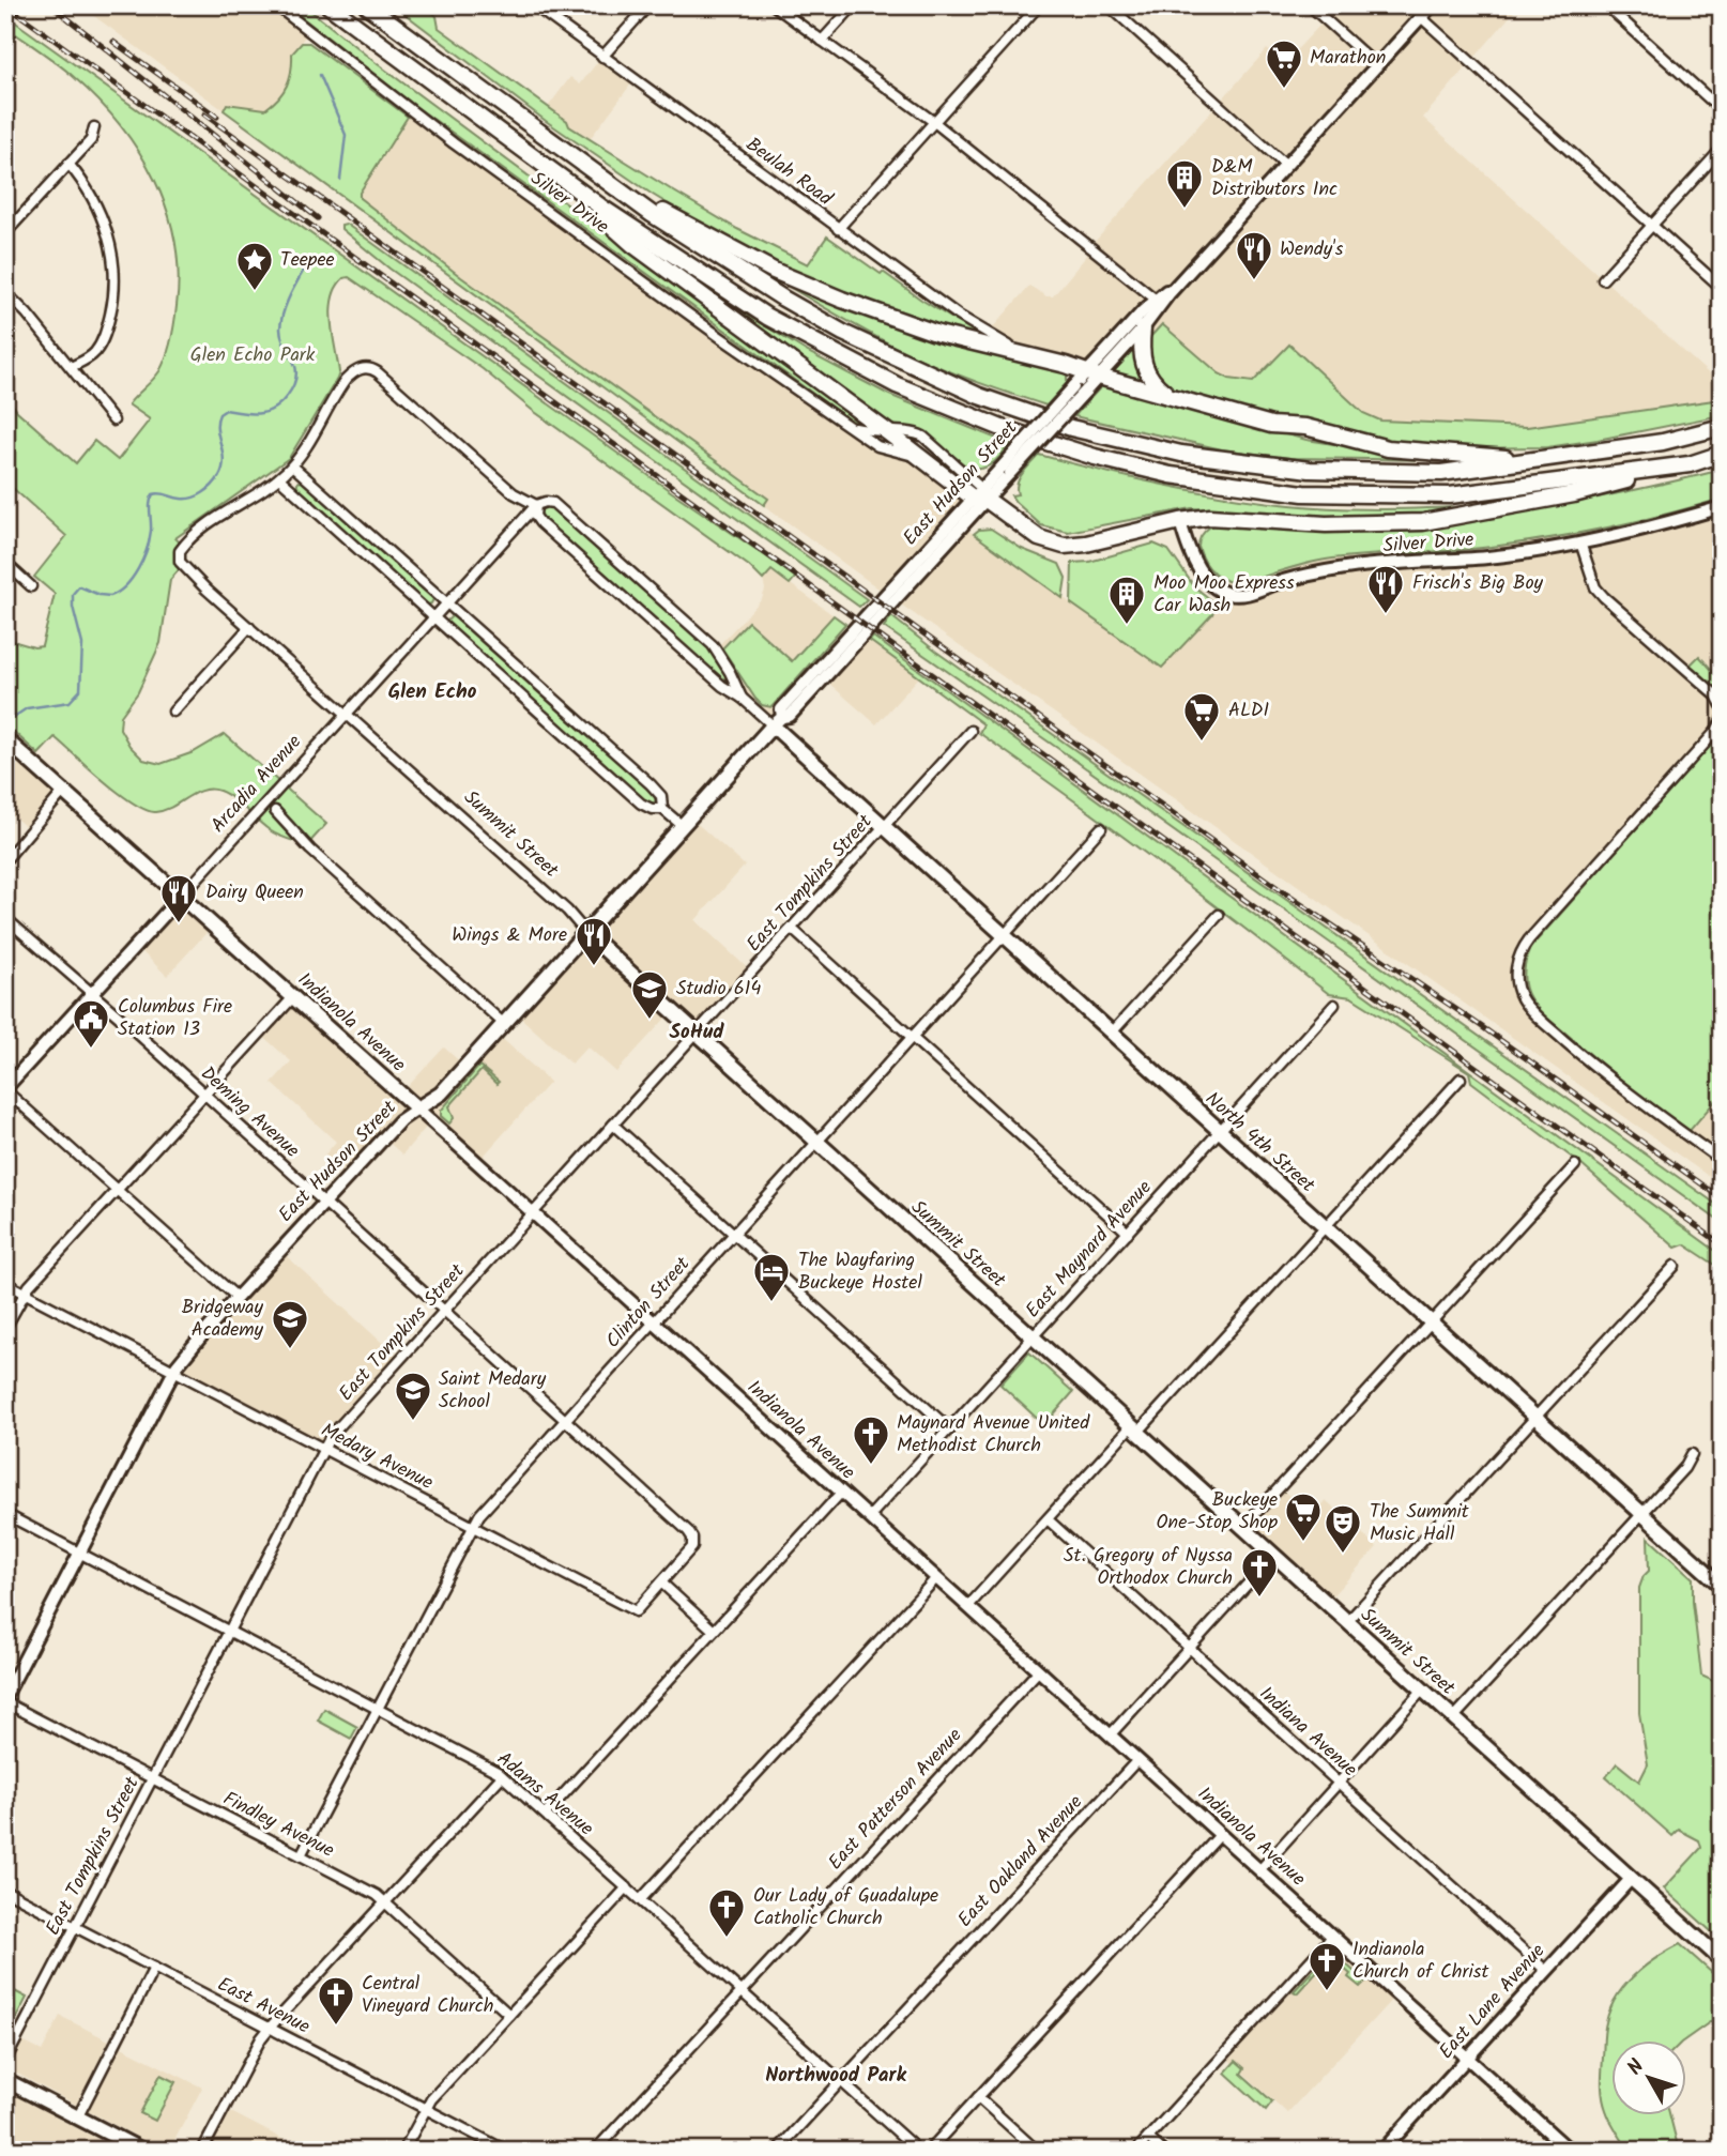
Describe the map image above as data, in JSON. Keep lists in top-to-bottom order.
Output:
{
  "streets": {
    "main road": [
      "East Hudson Street",
      "Summit Street",
      "Indianola Avenue",
      "North 4th Street"
    ],
    "street": [
      "Beulah Road",
      "Silver Drive",
      "Arcadia Avenue",
      "East Tompkins Street",
      "Deming Avenue",
      "East Maynard Avenue",
      "Clinton Street",
      "Medary Avenue",
      "Indiana Avenue",
      "Adams Avenue",
      "East Patterson Avenue",
      "Findley Avenue",
      "East Oakland Avenue",
      "East Lane Avenue",
      "East Avenue"
    ]
  },
  "crossings": [
    ["Silver Drive", "East Hudson Street"],
    ["East Hudson Street", "Summit Street"],
    ["East Hudson Street", "Indianola Avenue"],
    ["East Hudson Street", "Deming Avenue"],
    ["East Hudson Street", "North 4th Street"],
    ["East Hudson Street", "Medary Avenue"],
    ["East Hudson Street", "Adams Avenue"],
    ["Arcadia Avenue", "Summit Street"],
    ["Arcadia Avenue", "Indianola Avenue"],
    ["Arcadia Avenue", "Deming Avenue"],
    ["Summit Street", "East Tompkins Street"],
    ["Summit Street", "East Maynard Avenue"],
    ["Summit Street", "Clinton Street"],
    ["Summit Street", "East Lane Avenue"],
    ["East Tompkins Street", "Indianola Avenue"],
    ["East Tompkins Street", "Deming Avenue"],
    ["East Tompkins Street", "North 4th Street"],
    ["East Tompkins Street", "Medary Avenue"],
    ["East Tompkins Street", "Adams Avenue"],
    ["East Tompkins Street", "Findley Avenue"],
    ["East Tompkins Street", "East Avenue"],
    ["Indianola Avenue", "East Maynard Avenue"],
    ["Indianola Avenue", "Clinton Street"],
    ["Indianola Avenue", "East Patterson Avenue"],
    ["Indianola Avenue", "East Oakland Avenue"],
    ["Indianola Avenue", "East Lane Avenue"],
    ["Deming Avenue", "Clinton Street"],
    ["Deming Avenue", "Medary Avenue"],
    ["North 4th Street", "East Maynard Avenue"],
    ["North 4th Street", "Clinton Street"],
    ["Clinton Street", "Medary Avenue"],
    ["Clinton Street", "Adams Avenue"],
    ["Clinton Street", "Findley Avenue"],
    ["Indiana Avenue", "East Lane Avenue"],
    ["Adams Avenue", "East Patterson Avenue"],
    ["Adams Avenue", "East Oakland Avenue"]
  ],
  "districts": ["Glen Echo", "SoHud", "Northwood Park"],
  "parks": ["Glen Echo Park"],
  "places": {
    "supermarket": ["Marathon", "ALDI", "Buckeye One-Stop Shop"],
    "building": ["D&M Distributors Inc", "Moo Moo Express Car Wash"],
    "restaurant": [
      "Wendy's",
      "Frisch's Big Boy",
      "Dairy Queen",
      "Wings & More"
    ],
    "place": ["Teepee"],
    "school or university": ["Studio 614", "Bridgeway Academy", "Saint Medary School"],
    "public building": ["Columbus Fire Station 13"],
    "hotel": ["The Wayfaring Buckeye Hostel"],
    "church": [
      "Maynard Avenue United Methodist Church",
      "St. Gregory of Nyssa Orthodox Church",
      "Our Lady of Guadalupe Catholic Church",
      "Indianola Church of Christ",
      "Central Vineyard Church"
    ],
    "theatre": ["The Summit Music Hall"]
  },
  "north": "top left"
}
